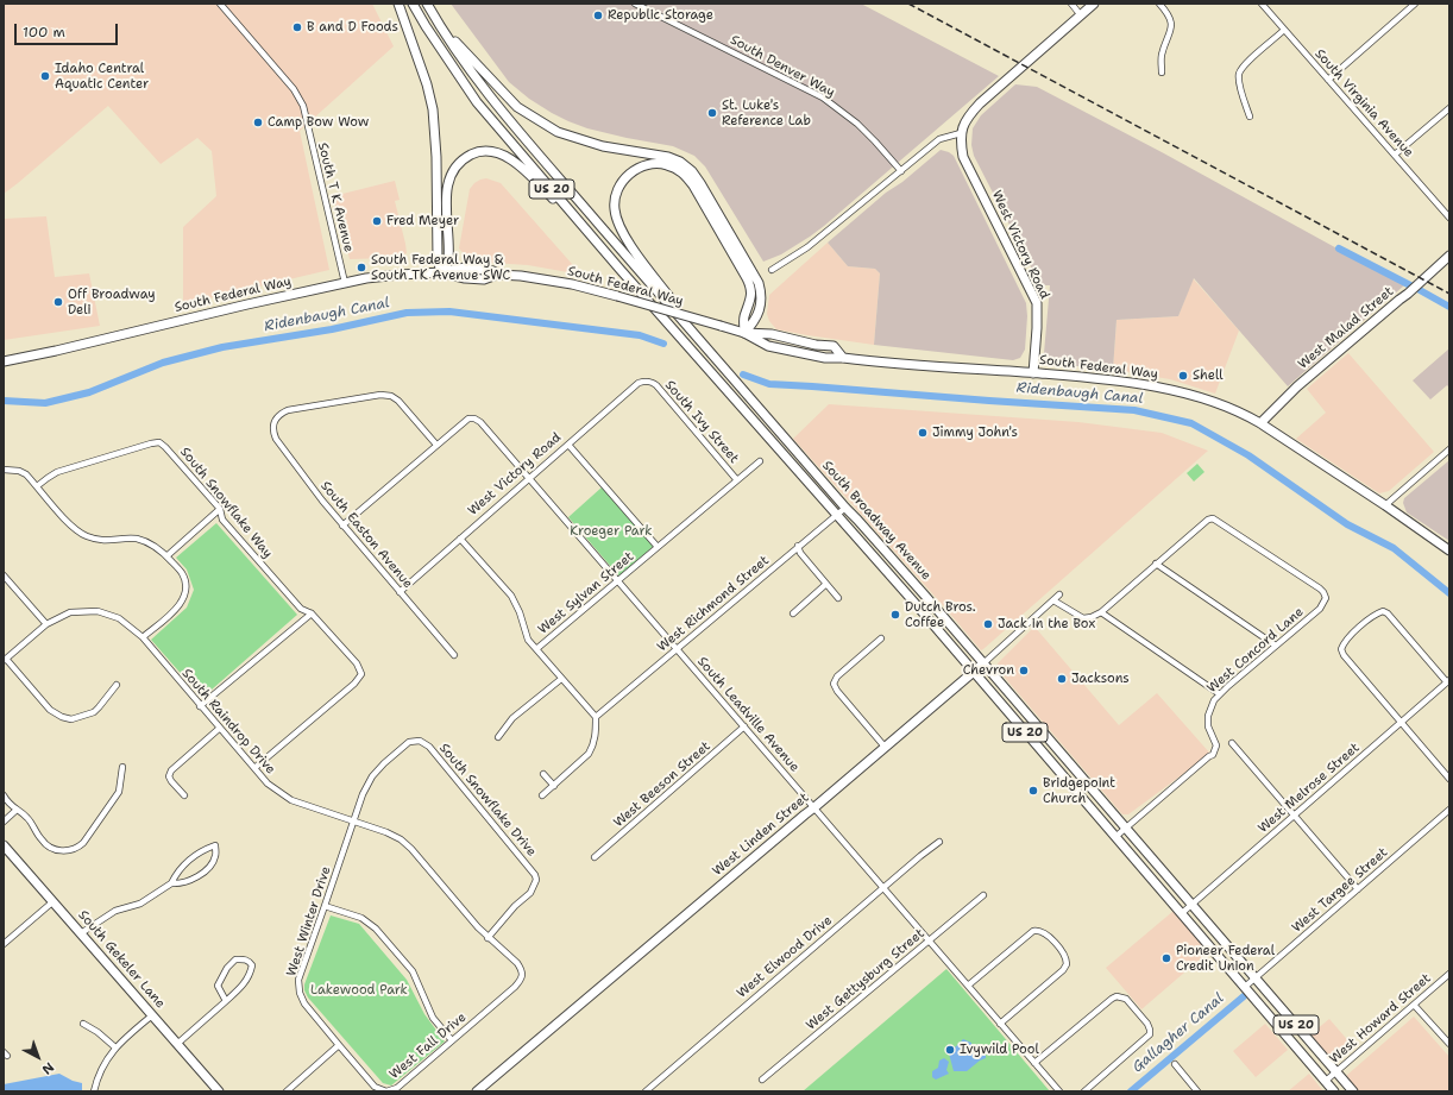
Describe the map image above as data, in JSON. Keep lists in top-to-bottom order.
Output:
{
  "streets": {
    "main road": [
      "US 20",
      "West Victory Road",
      "South Federal Way",
      "West Malad Street",
      "South Broadway Avenue",
      "West Linden Street",
      "South Gekeler Lane"
    ],
    "street": [
      "South Denver Way",
      "South Virginia Avenue",
      "South T K Avenue",
      "South Ivy Street",
      "South Snowflake Way",
      "South Easton Avenue",
      "West Sylvan Street",
      "West Richmond Street",
      "West Concord Lane",
      "South Leadville Avenue",
      "South Raindrop Drive",
      "West Beeson Street",
      "West Melrose Street",
      "South Snowflake Drive",
      "West Targee Street",
      "West Winter Drive",
      "West Elwood Drive",
      "West Gettysburg Street",
      "West Howard Street",
      "West Fall Drive"
    ]
  },
  "crossings": [
    ["South T K Avenue", "South Federal Way"],
    ["West Victory Road", "South Federal Way"],
    ["West Victory Road", "South Ivy Street"],
    ["West Victory Road", "South Easton Avenue"],
    ["West Victory Road", "South Leadville Avenue"],
    ["South Federal Way", "West Malad Street"],
    ["South Ivy Street", "West Sylvan Street"],
    ["South Snowflake Way", "South Raindrop Drive"],
    ["South Broadway Avenue", "West Richmond Street"],
    ["South Broadway Avenue", "West Concord Lane"],
    ["South Broadway Avenue", "West Melrose Street"],
    ["South Broadway Avenue", "West Linden Street"],
    ["South Broadway Avenue", "West Targee Street"],
    ["South Broadway Avenue", "West Howard Street"],
    ["South Easton Avenue", "South Leadville Avenue"],
    ["West Sylvan Street", "South Leadville Avenue"],
    ["West Richmond Street", "South Leadville Avenue"],
    ["South Leadville Avenue", "West Beeson Street"],
    ["South Leadville Avenue", "West Linden Street"],
    ["South Leadville Avenue", "West Elwood Drive"],
    ["South Leadville Avenue", "West Gettysburg Street"],
    ["South Raindrop Drive", "South Snowflake Drive"],
    ["South Raindrop Drive", "West Winter Drive"],
    ["South Raindrop Drive", "West Fall Drive"],
    ["South Snowflake Drive", "West Winter Drive"],
    ["South Snowflake Drive", "West Fall Drive"],
    ["West Winter Drive", "West Fall Drive"]
  ],
  "water": ["Ridenbaugh Canal", "Gallagher Canal"],
  "parks": ["Kroeger Park", "Lakewood Park"],
  "places": [
    "Republic Storage",
    "B and D Foods",
    "Idaho Central Aquatic Center",
    "St. Luke's Reference Lab",
    "Camp Bow Wow",
    "Fred Meyer",
    "South Federal Way & South TK Avenue SWC",
    "Off Broadway Deli",
    "Shell",
    "Jimmy John's",
    "Dutch Bros. Coffee",
    "Jack in the Box",
    "Chevron",
    "Jacksons",
    "Bridgepoint Church",
    "Pioneer Federal Credit Union",
    "Ivywild Pool"
  ],
  "scale_bar": "100 m",
  "north": "bottom right"
}
